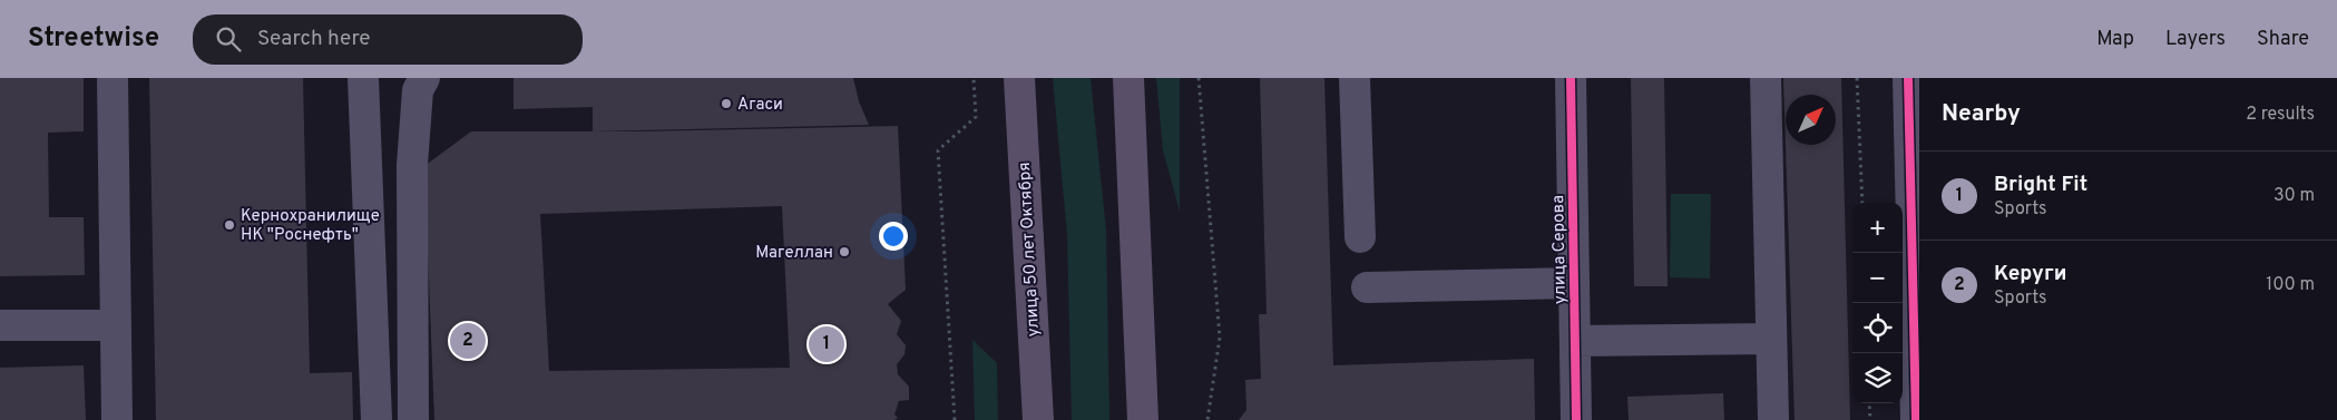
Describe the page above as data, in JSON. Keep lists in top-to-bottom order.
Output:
{
  "streets": {
    "main road": ["улица 50 лет Октября"],
    "street": ["улица Серова"]
  },
  "places": ["Агаси", "Кернохранилище НК \"Роснефть\"", "Магеллан"],
  "north": "top right",
  "page": {
    "header": "Streetwise",
    "search": "Search here",
    "nav": ["Map", "Layers", "Share"],
    "heading": ["Nearby", "2 results"],
    "list": [
      {
        "mark": "1",
        "name": "Bright Fit",
        "note": "Sports",
        "value": "30 m"
      },
      {
        "mark": "2",
        "name": "Керуги",
        "note": "Sports",
        "value": "100 m"
      }
    ],
    "map_buttons": ["+", "−"],
    "pins": ["2", "1"]
  }
}
